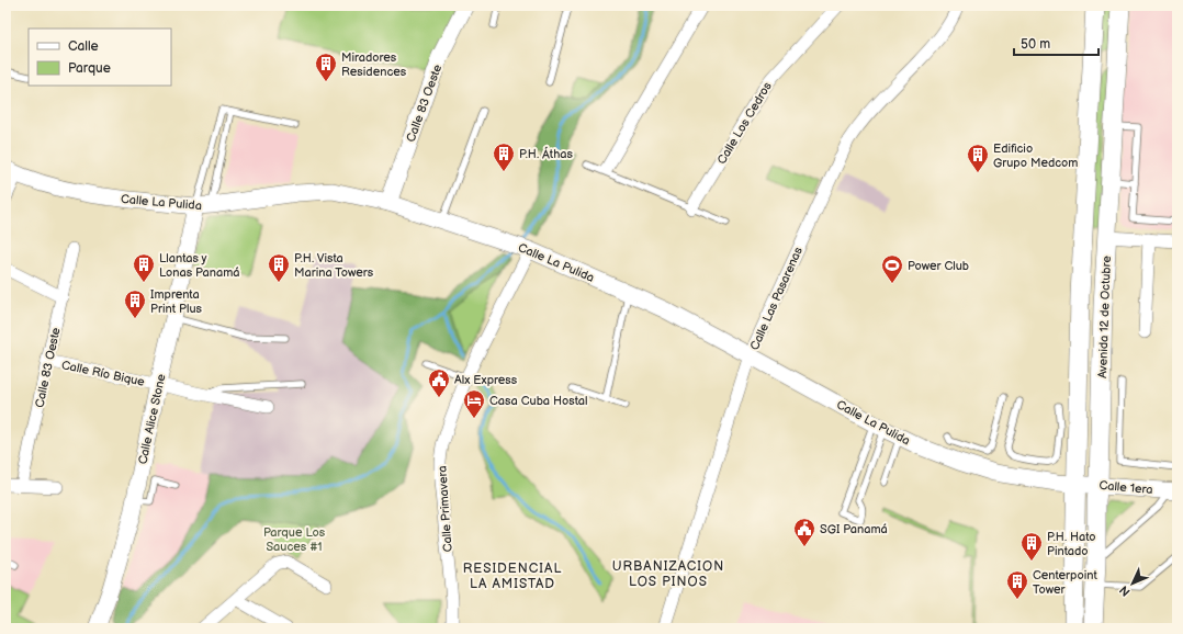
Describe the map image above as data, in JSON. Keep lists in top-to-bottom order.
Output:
{
  "streets": {
    "main road": [
      "Calle 83 Oeste",
      "Calle La Pulida",
      "Avenida 12 de Octubre",
      "Calle Alice Stone",
      "Calle 1era"
    ],
    "street": [
      "Calle Los Cedros",
      "Calle Las Pasarenas",
      "Calle Río Bique",
      "Calle Primavera"
    ]
  },
  "crossings": [
    ["Calle 83 Oeste", "Calle La Pulida"],
    ["Calle 83 Oeste", "Calle Río Bique"],
    ["Calle La Pulida", "Calle Las Pasarenas"],
    ["Calle La Pulida", "Avenida 12 de Octubre"],
    ["Calle La Pulida", "Calle Alice Stone"],
    ["Calle La Pulida", "Calle 1era"],
    ["Calle La Pulida", "Calle Primavera"],
    ["Avenida 12 de Octubre", "Calle 1era"],
    ["Calle Río Bique", "Calle Alice Stone"]
  ],
  "districts": ["URBANIZACION LOS PINOS", "RESIDENCIAL LA AMISTAD"],
  "parks": ["Parque Los Sauces #1"],
  "places": {
    "building": [
      "Miradores Residences",
      "P.H. Áthas",
      "Edificio Grupo Medcom",
      "Llantas y Lonas Panamá",
      "P.H. Vista Marina Towers",
      "Imprenta Print Plus",
      "P.H. Hato Pintado",
      "Centerpoint Tower"
    ],
    "sports": ["Power Club"],
    "public building": ["Alx Express", "SGI Panamá"],
    "hotel": ["Casa Cuba Hostal"]
  },
  "legend": ["Calle", "Parque"],
  "scale_bar": "50 m",
  "north": "bottom left"
}
